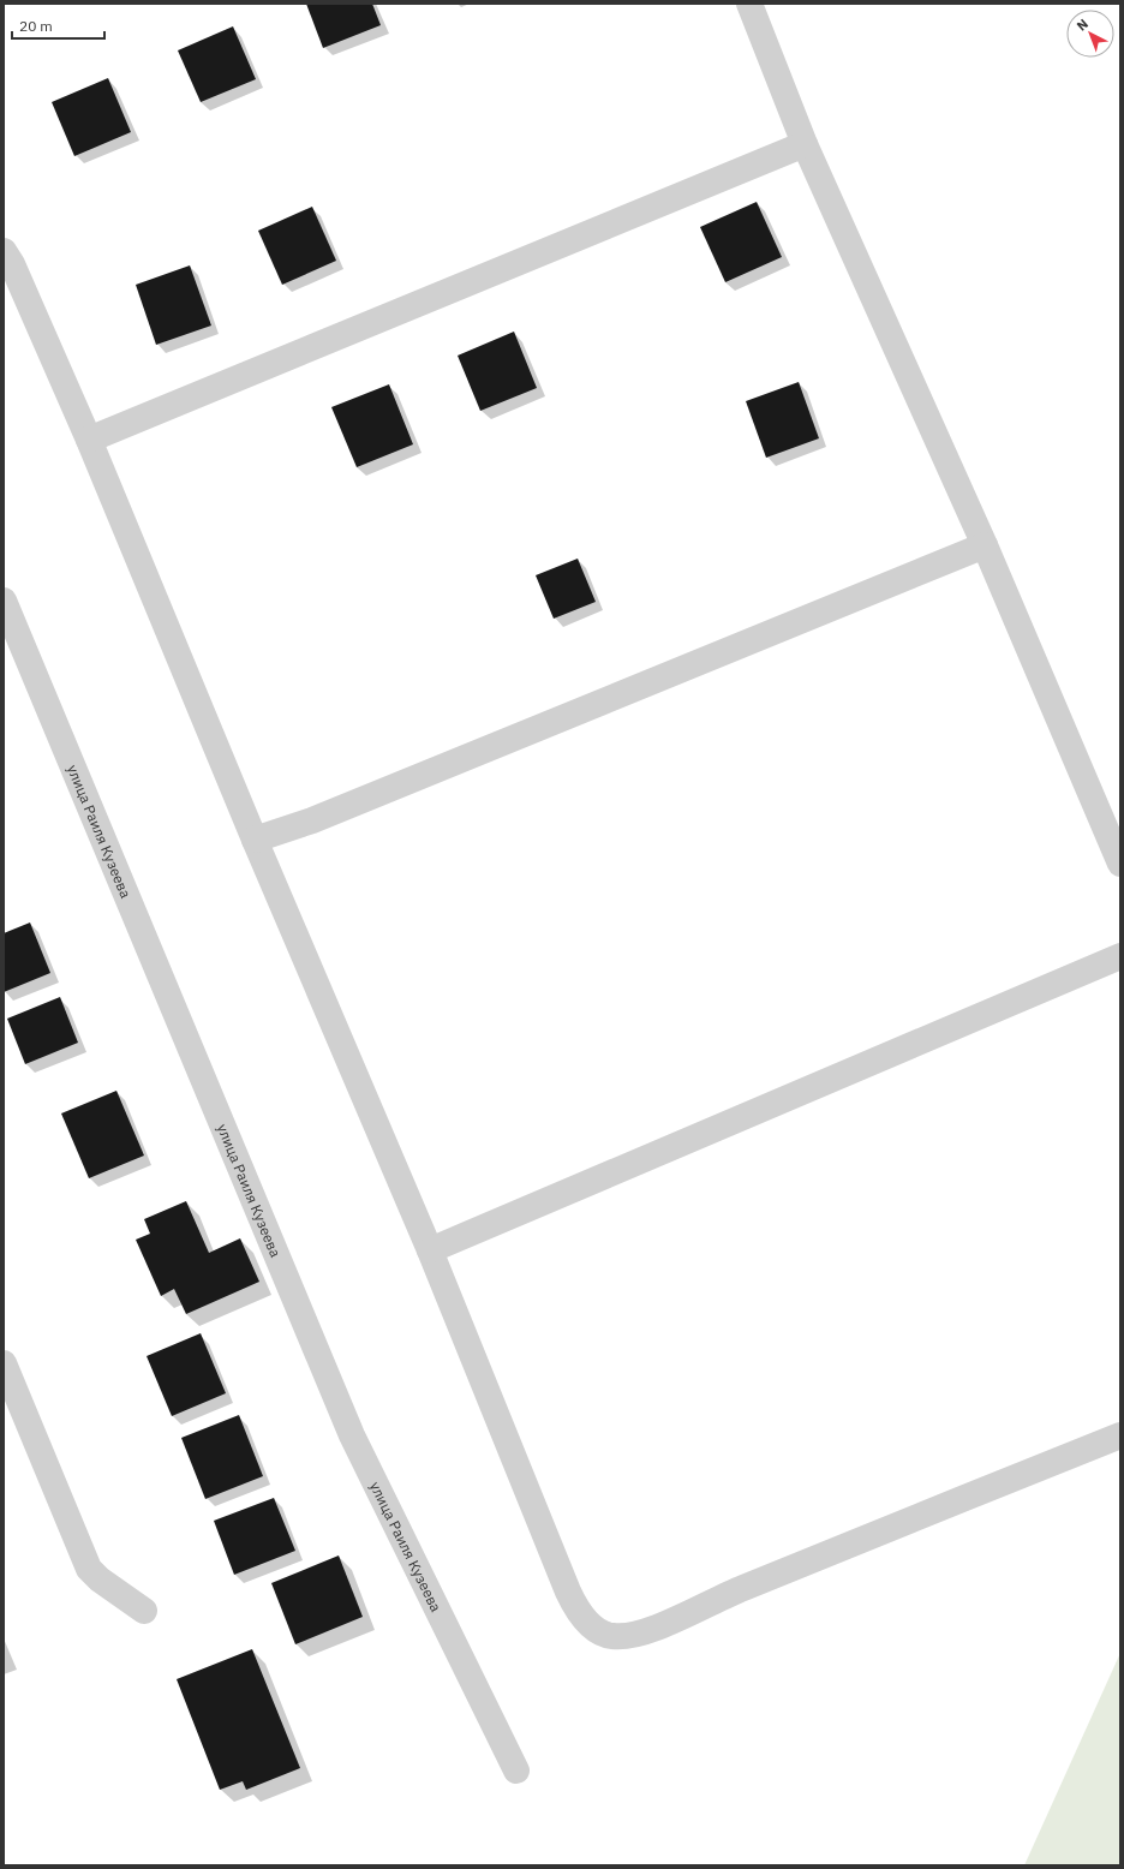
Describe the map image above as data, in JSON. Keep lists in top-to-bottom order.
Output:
{
  "streets": {
    "street": ["улица Раиля Кузеева"]
  },
  "scale_bar": "20 m",
  "north": "top left"
}
